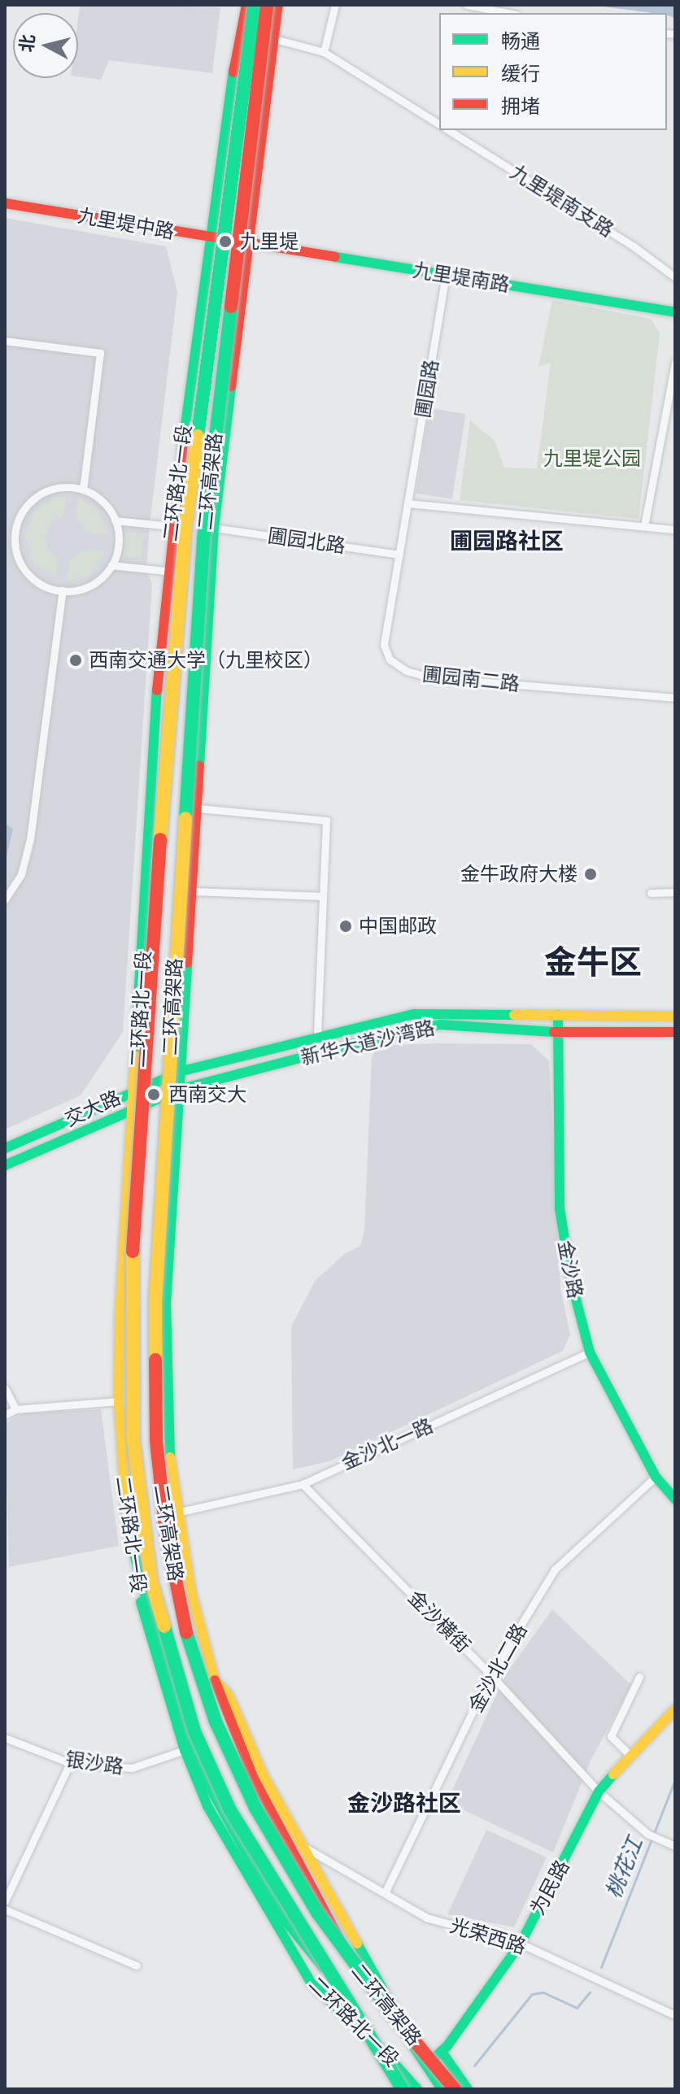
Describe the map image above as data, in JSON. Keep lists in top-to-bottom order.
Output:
{
  "streets": {
    "main road": [
      "九里堤中路",
      "九里堤南路",
      "二环高架路",
      "二环路北一段",
      "新华大道沙湾路",
      "交大路",
      "金沙路",
      "为民路"
    ],
    "street": [
      "九里堤南支路",
      "圃园路",
      "圃园北路",
      "圃园南二路",
      "金沙北一路",
      "金沙横街",
      "金沙北二路",
      "银沙路",
      "光荣西路"
    ]
  },
  "crossings": [
    ["九里堤中路", "九里堤南路"],
    ["九里堤中路", "二环路北一段"],
    ["九里堤南路", "圃园路"],
    ["九里堤南路", "二环路北一段"],
    ["圃园路", "圃园南二路"],
    ["二环路北一段", "圃园北路"],
    ["二环路北一段", "新华大道沙湾路"],
    ["二环路北一段", "交大路"],
    ["二环路北一段", "金沙北一路"],
    ["二环路北一段", "银沙路"],
    ["二环路北一段", "为民路"],
    ["二环路北一段", "光荣西路"],
    ["圃园北路", "圃园南二路"],
    ["新华大道沙湾路", "交大路"],
    ["新华大道沙湾路", "金沙路"],
    ["金沙路", "金沙北一路"],
    ["金沙路", "金沙北二路"],
    ["金沙北一路", "金沙横街"],
    ["金沙横街", "金沙北二路"],
    ["金沙横街", "为民路"],
    ["金沙北二路", "光荣西路"],
    ["为民路", "光荣西路"]
  ],
  "districts": ["圃园路社区", "金牛区", "金沙路社区"],
  "water": ["桃花江"],
  "parks": ["九里堤公园"],
  "places": [
    "九里堤",
    "西南交通大学（九里校区）",
    "金牛政府大楼",
    "中国邮政",
    "西南交大"
  ],
  "legend": ["畅通", "缓行", "拥堵"],
  "north": "left"
}
